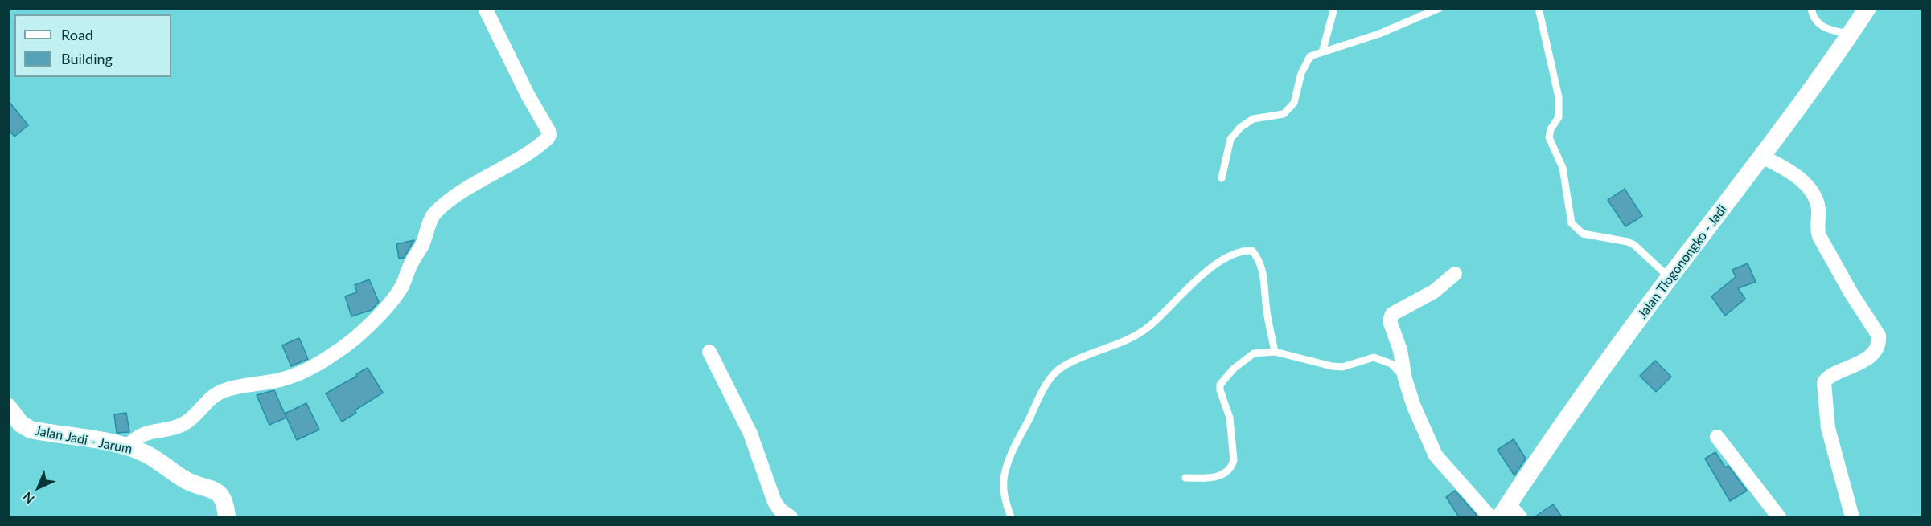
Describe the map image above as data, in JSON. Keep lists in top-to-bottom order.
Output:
{
  "streets": {
    "street": ["Jalan Tlogonongko - Jadi", "Jalan Jadi - Jarum"]
  },
  "legend": ["Road", "Building"],
  "north": "bottom left"
}
